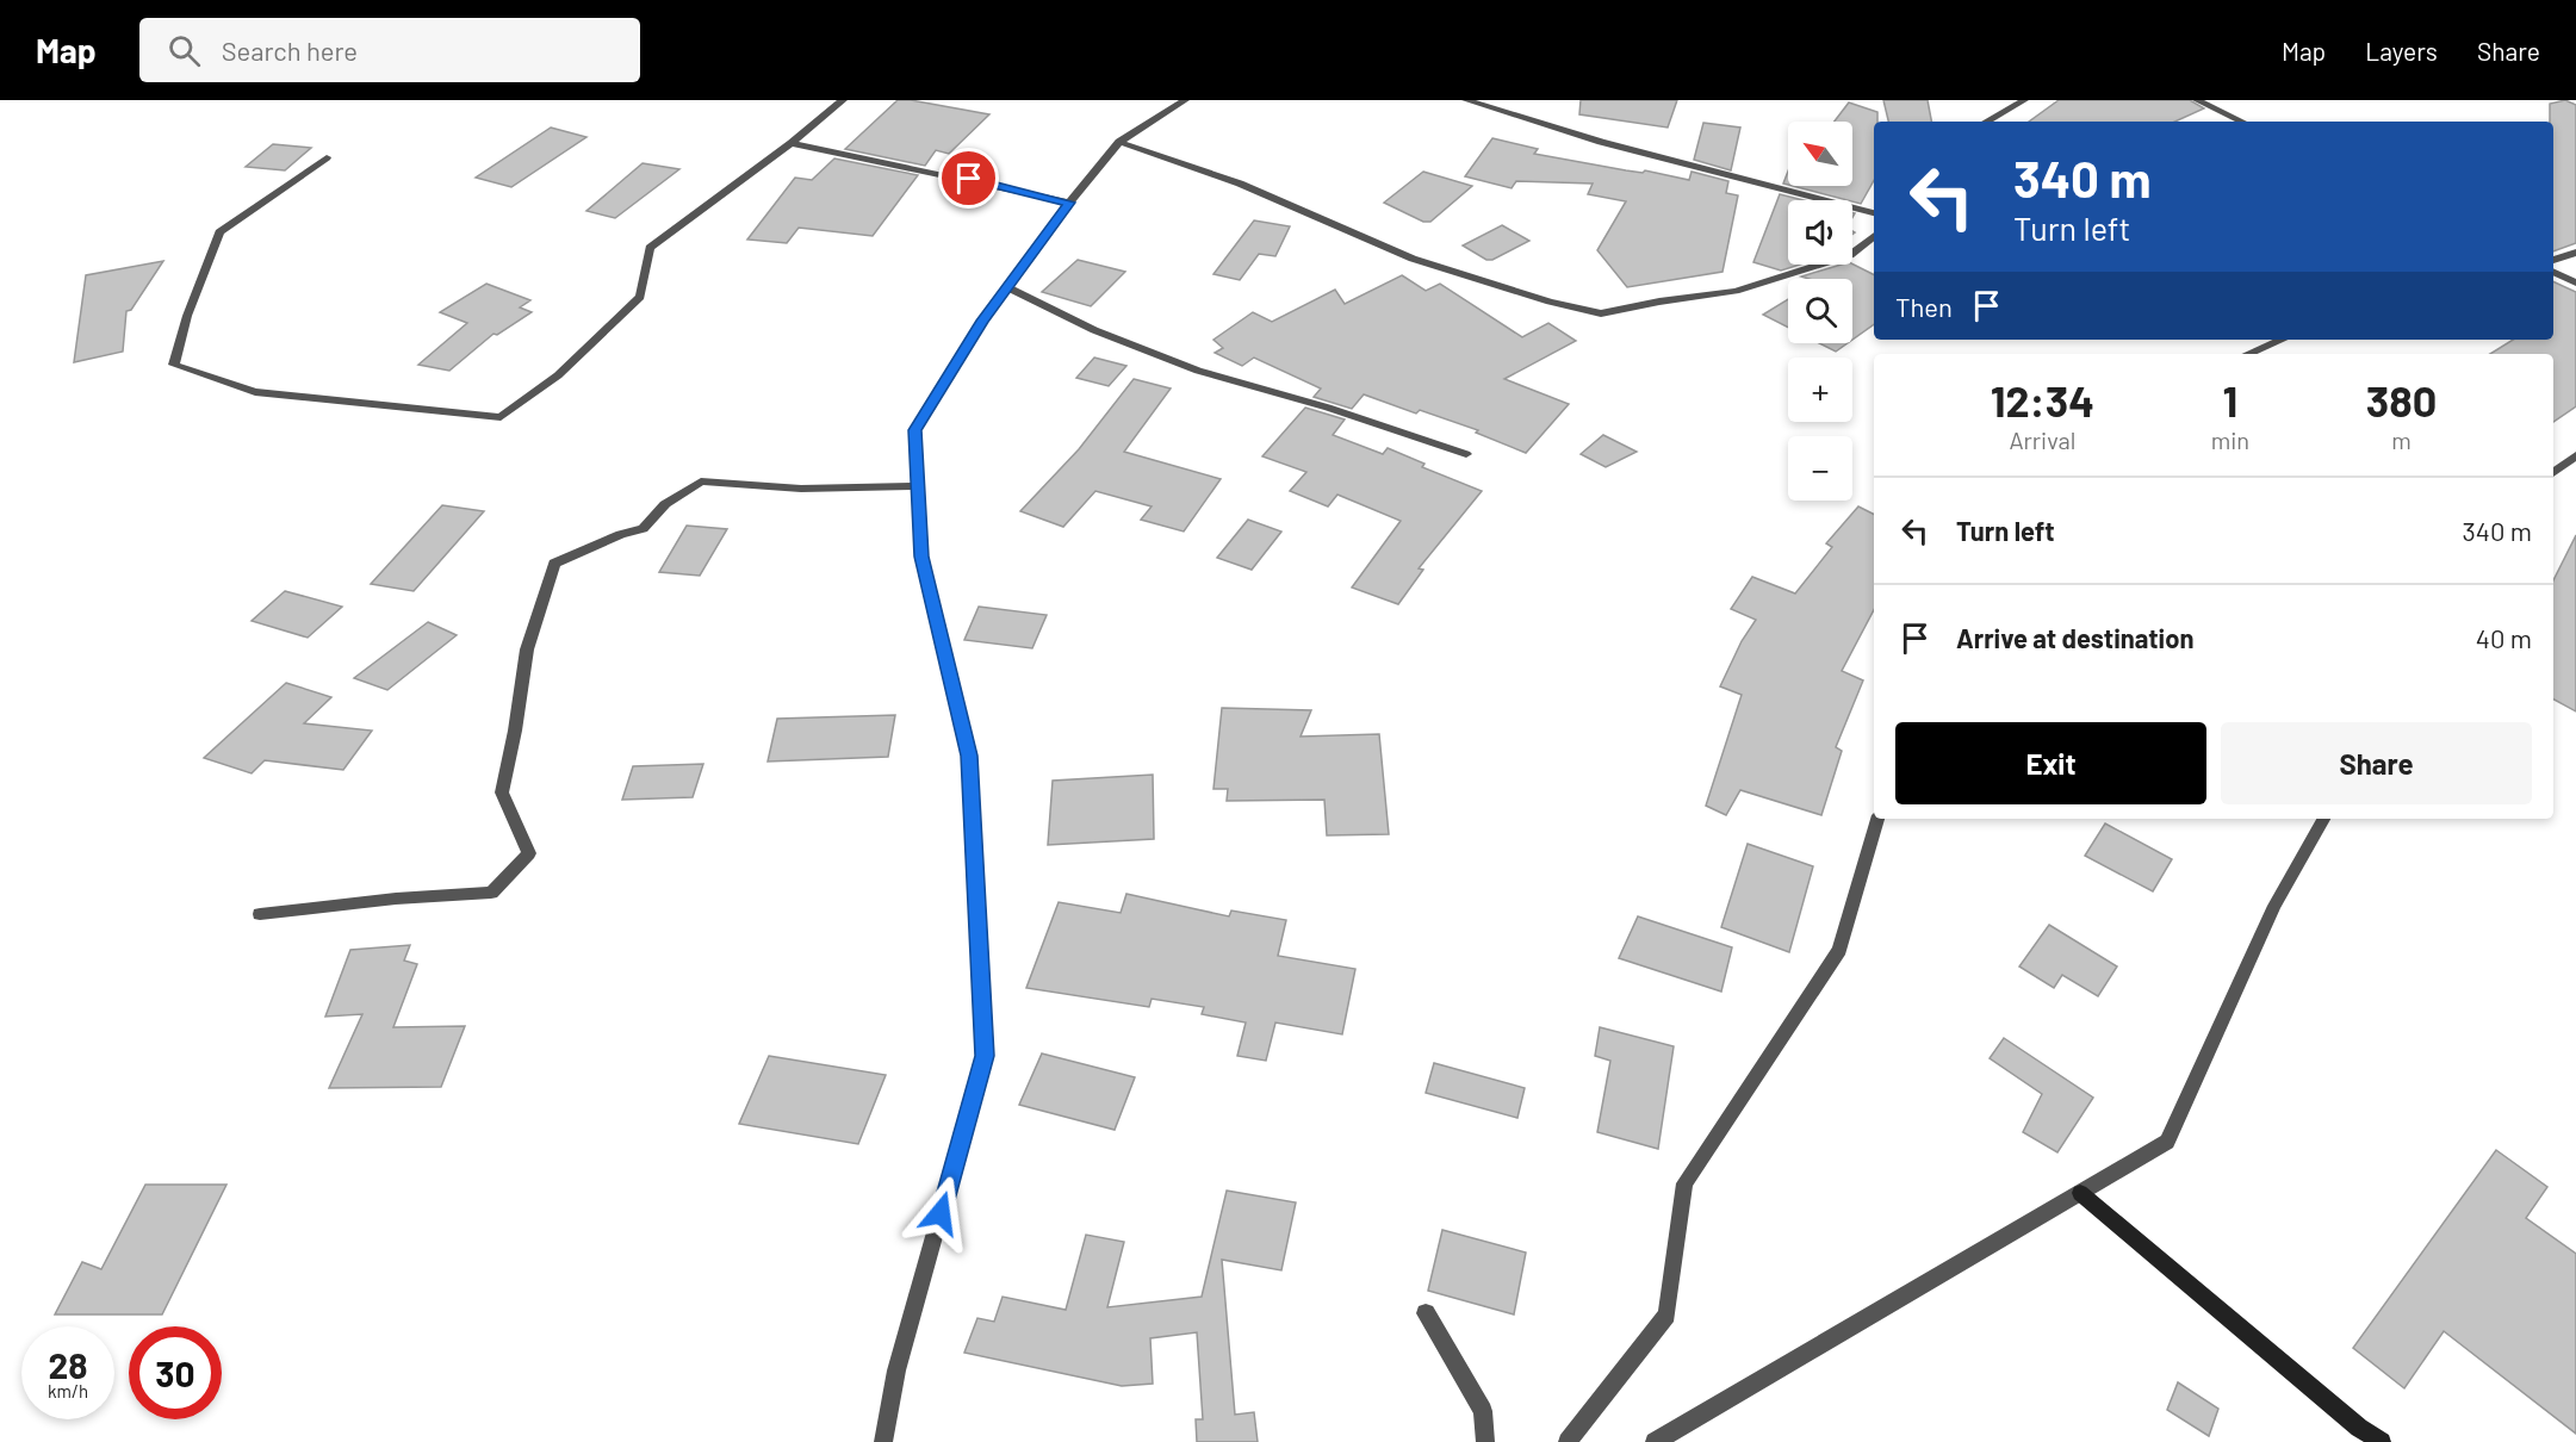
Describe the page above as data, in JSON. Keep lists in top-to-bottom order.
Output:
{
  "north": "top left",
  "page": {
    "header": "Map",
    "search": "Search here",
    "nav": ["Map", "Layers", "Share"],
    "map_buttons": ["+", "−"],
    "turn": ["340 m", "Turn left"],
    "then": "Then",
    "eta": [
      "12:34",
      "Arrival",
      "1",
      "min",
      "380",
      "m"
    ],
    "list": [
      {
        "name": "Turn left",
        "value": "340 m"
      },
      {
        "name": "Arrive at destination",
        "value": "40 m"
      }
    ],
    "buttons": ["Exit", "Share"],
    "speed": "28 km/h",
    "limit": "30"
  }
}
